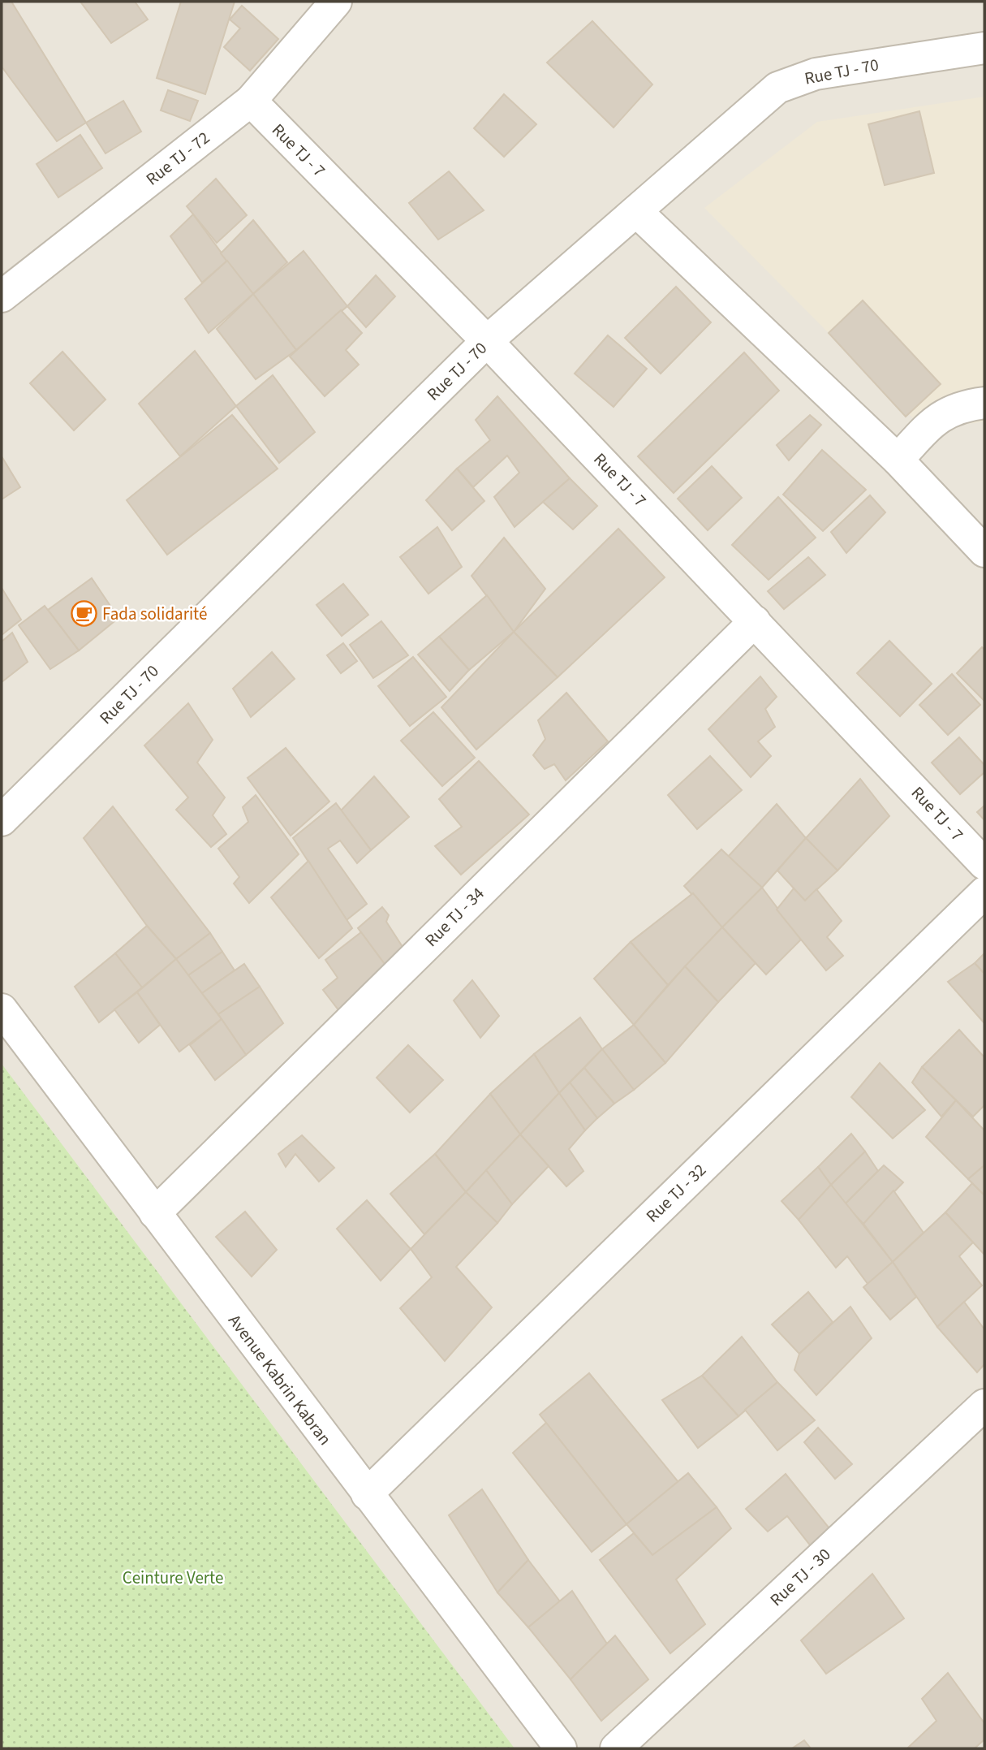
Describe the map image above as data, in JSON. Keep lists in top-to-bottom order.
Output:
{
  "streets": {
    "street": [
      "Rue TJ - 70",
      "Rue TJ - 7",
      "Rue TJ - 72",
      "Rue TJ - 34",
      "Rue TJ - 32",
      "Avenue Kabrin Kabran",
      "Rue TJ - 30"
    ]
  },
  "crossings": [
    ["Rue TJ - 70", "Rue TJ - 7"],
    ["Rue TJ - 7", "Rue TJ - 72"],
    ["Rue TJ - 7", "Rue TJ - 34"],
    ["Rue TJ - 34", "Avenue Kabrin Kabran"],
    ["Rue TJ - 32", "Avenue Kabrin Kabran"]
  ],
  "parks": ["Ceinture Verte"],
  "places": {
    "cafe": ["Fada solidarité"]
  }
}
